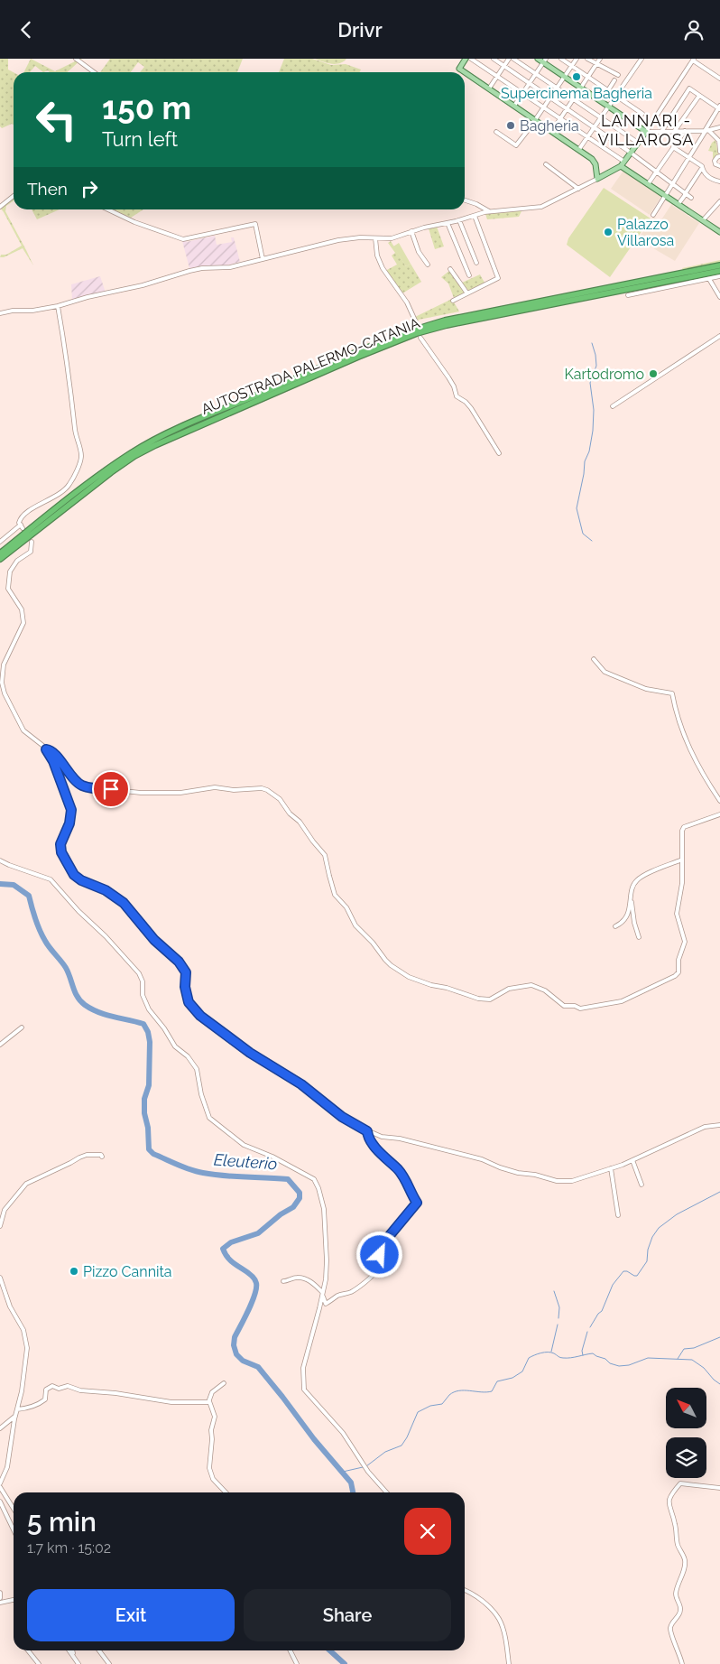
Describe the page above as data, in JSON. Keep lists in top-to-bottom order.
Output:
{
  "streets": {
    "highway": ["AUTOSTRADA PALERMO-CATANIA"]
  },
  "districts": ["LANNARI - VILLAROSA"],
  "water": ["Eleuterio"],
  "places": [
    "Supercinema Bagheria",
    "Bagheria",
    "Palazzo Villarosa",
    "Kartodromo",
    "Pizzo Cannita"
  ],
  "north": "top left",
  "page": {
    "header": "Drivr",
    "turn": ["150 m", "Turn left"],
    "then": "Then",
    "heading": ["5 min", "1.7 km · 15:02"],
    "buttons": ["Exit", "Share"]
  }
}
